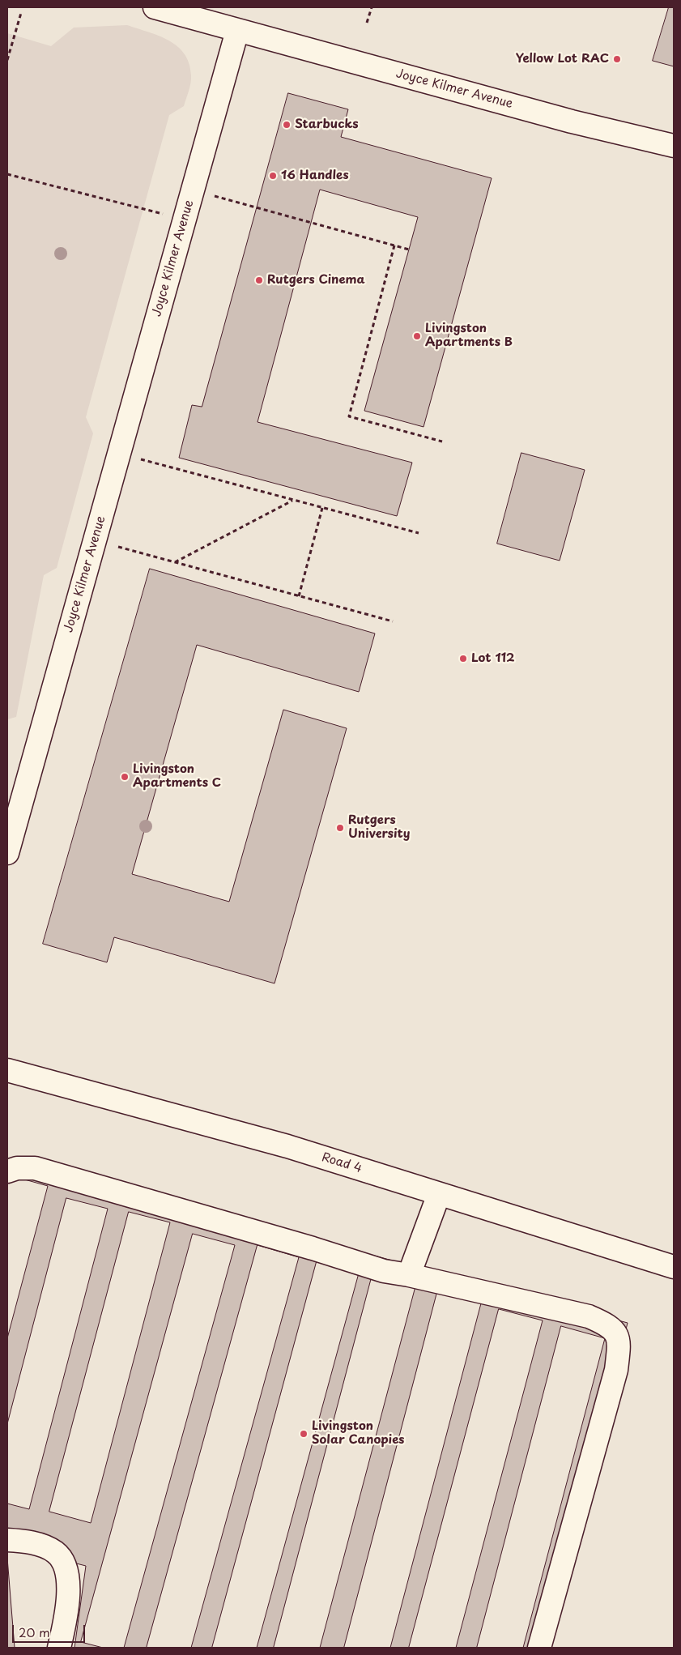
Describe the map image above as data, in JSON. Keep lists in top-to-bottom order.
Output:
{
  "streets": {
    "street": ["Joyce Kilmer Avenue", "Road 4"]
  },
  "places": [
    "Yellow Lot RAC",
    "Starbucks",
    "16 Handles",
    "Rutgers Cinema",
    "Livingston Apartments B",
    "Lot 112",
    "Livingston Apartments C",
    "Rutgers University",
    "Livingston Solar Canopies"
  ],
  "scale_bar": "20 m"
}
